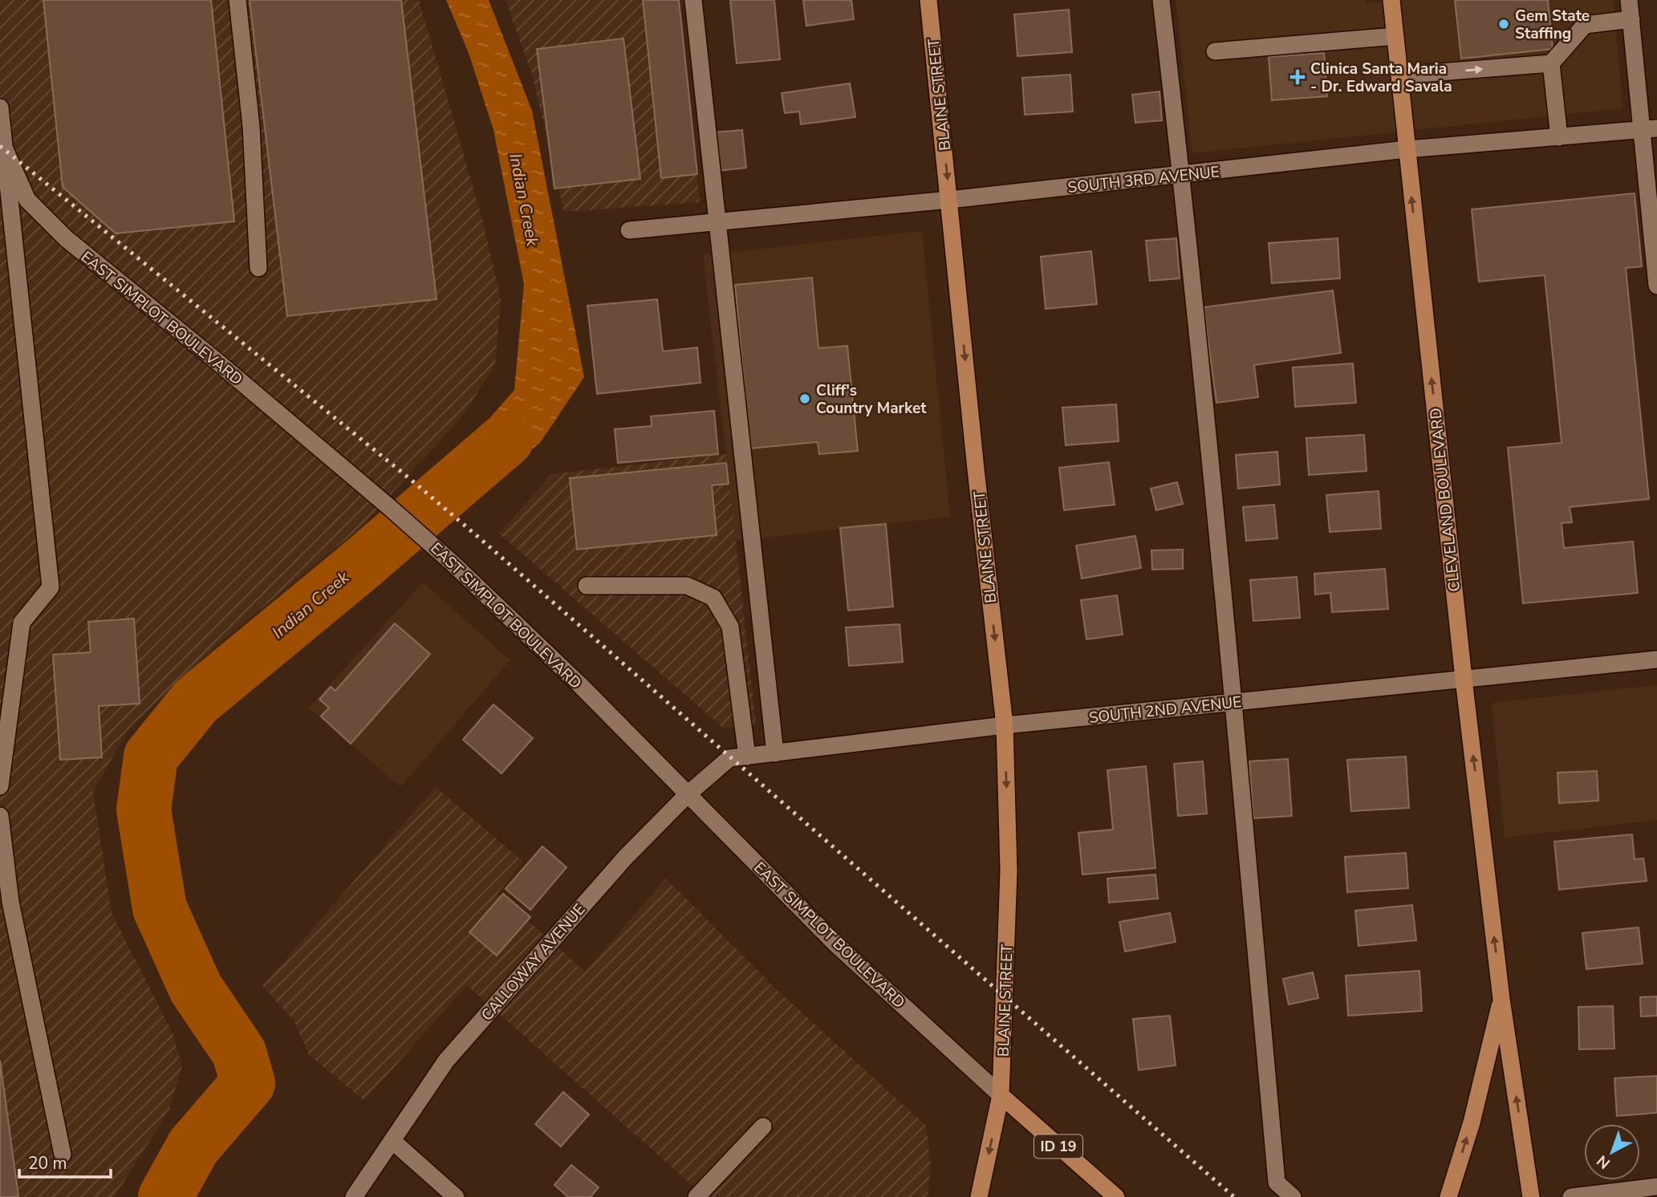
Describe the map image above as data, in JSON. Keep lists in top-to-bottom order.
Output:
{
  "streets": {
    "main road": ["BLAINE STREET", "CLEVELAND BOULEVARD", "ID 19"],
    "street": [
      "SOUTH 3RD AVENUE",
      "EAST SIMPLOT BOULEVARD",
      "SOUTH 2ND AVENUE",
      "CALLOWAY AVENUE"
    ]
  },
  "crossings": [
    ["BLAINE STREET", "SOUTH 3RD AVENUE"],
    ["BLAINE STREET", "EAST SIMPLOT BOULEVARD"],
    ["BLAINE STREET", "SOUTH 2ND AVENUE"],
    ["BLAINE STREET", "ID 19"],
    ["SOUTH 3RD AVENUE", "CLEVELAND BOULEVARD"],
    ["EAST SIMPLOT BOULEVARD", "SOUTH 2ND AVENUE"],
    ["EAST SIMPLOT BOULEVARD", "CALLOWAY AVENUE"],
    ["EAST SIMPLOT BOULEVARD", "ID 19"],
    ["CLEVELAND BOULEVARD", "SOUTH 2ND AVENUE"],
    ["SOUTH 2ND AVENUE", "CALLOWAY AVENUE"]
  ],
  "one_way": ["BLAINE STREET", "CLEVELAND BOULEVARD"],
  "water": ["Indian Creek"],
  "places": {
    "other": ["Gem State Staffing", "Cliff's Country Market"],
    "health": ["Clinica Santa Maria - Dr. Edward Savala"]
  },
  "scale_bar": "20 m",
  "north": "bottom left"
}
